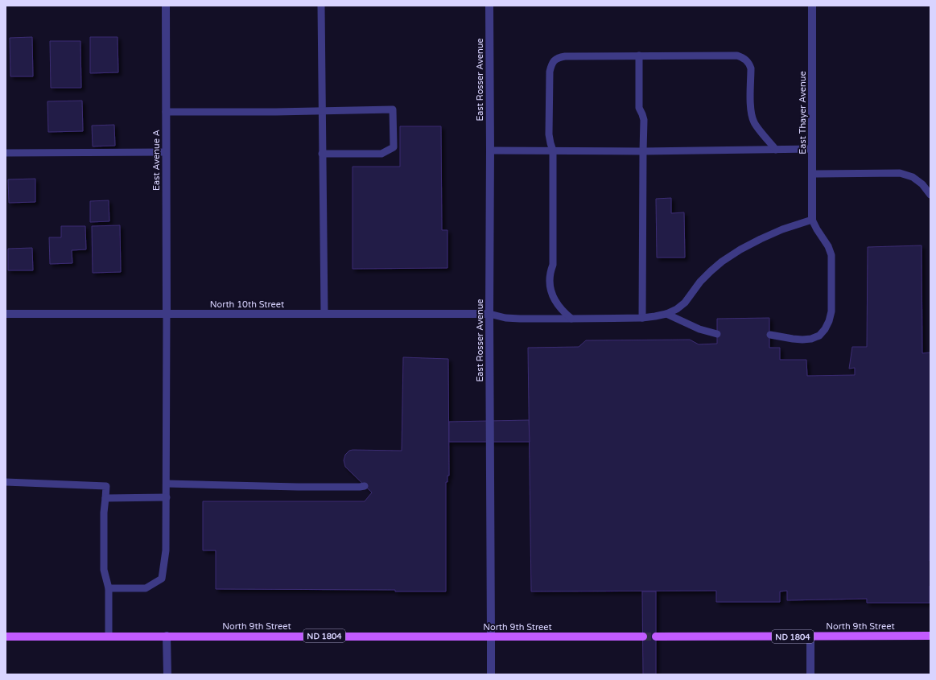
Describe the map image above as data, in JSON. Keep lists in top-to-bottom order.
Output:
{
  "streets": {
    "main road": ["North 9th Street", "ND 1804"],
    "street": [
      "East Rosser Avenue",
      "East Thayer Avenue",
      "East Avenue A",
      "North 10th Street"
    ]
  },
  "crossings": [
    ["East Rosser Avenue", "North 10th Street"],
    ["East Rosser Avenue", "North 9th Street"],
    ["East Avenue A", "North 10th Street"]
  ]
}
